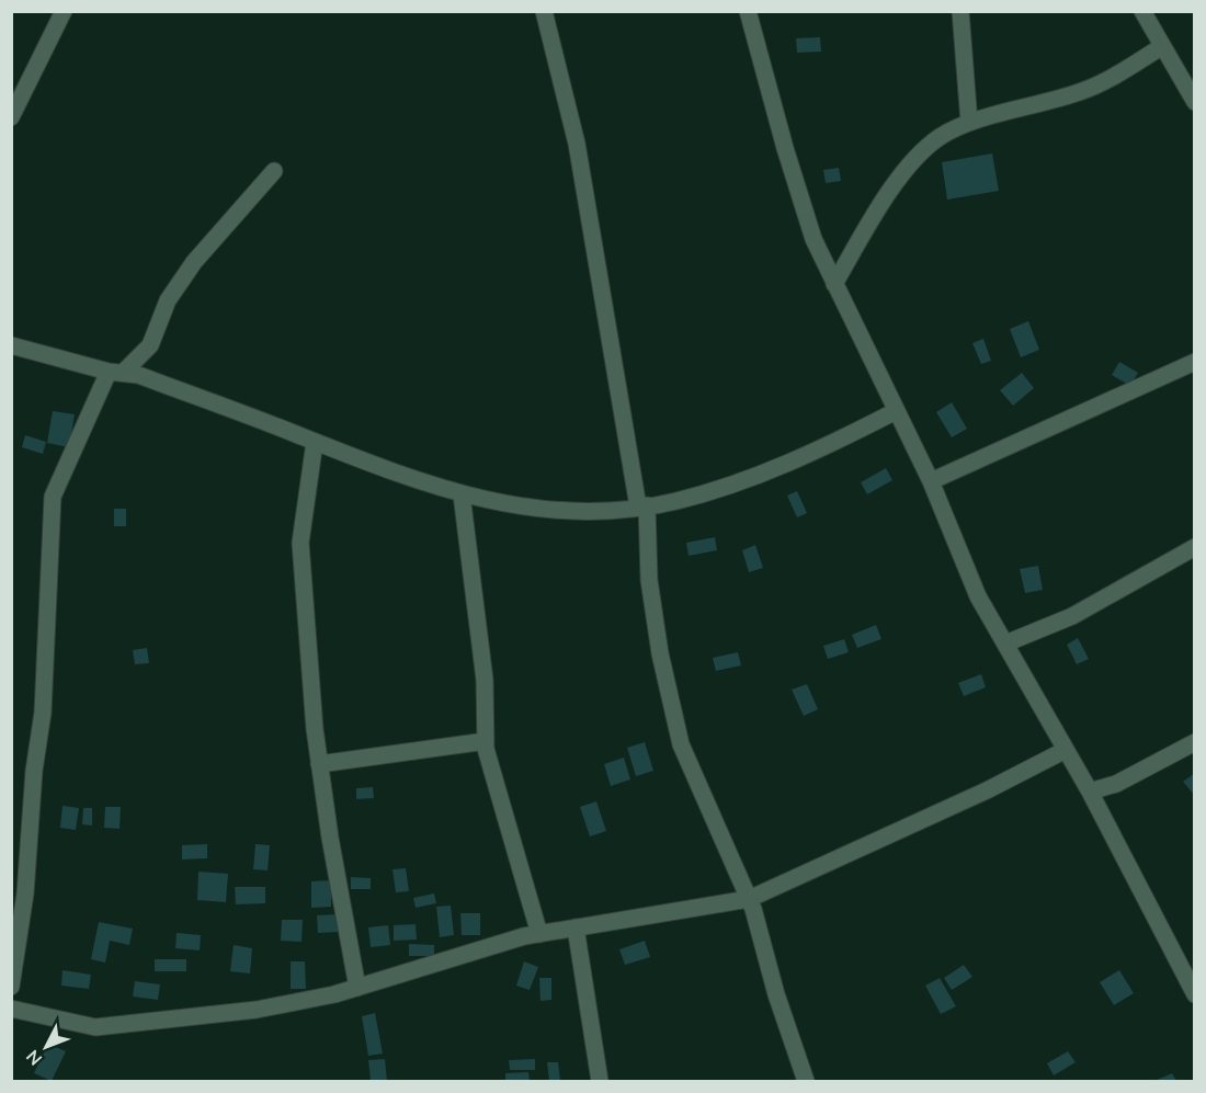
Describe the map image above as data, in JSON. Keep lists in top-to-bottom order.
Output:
{
  "north": "bottom left"
}
